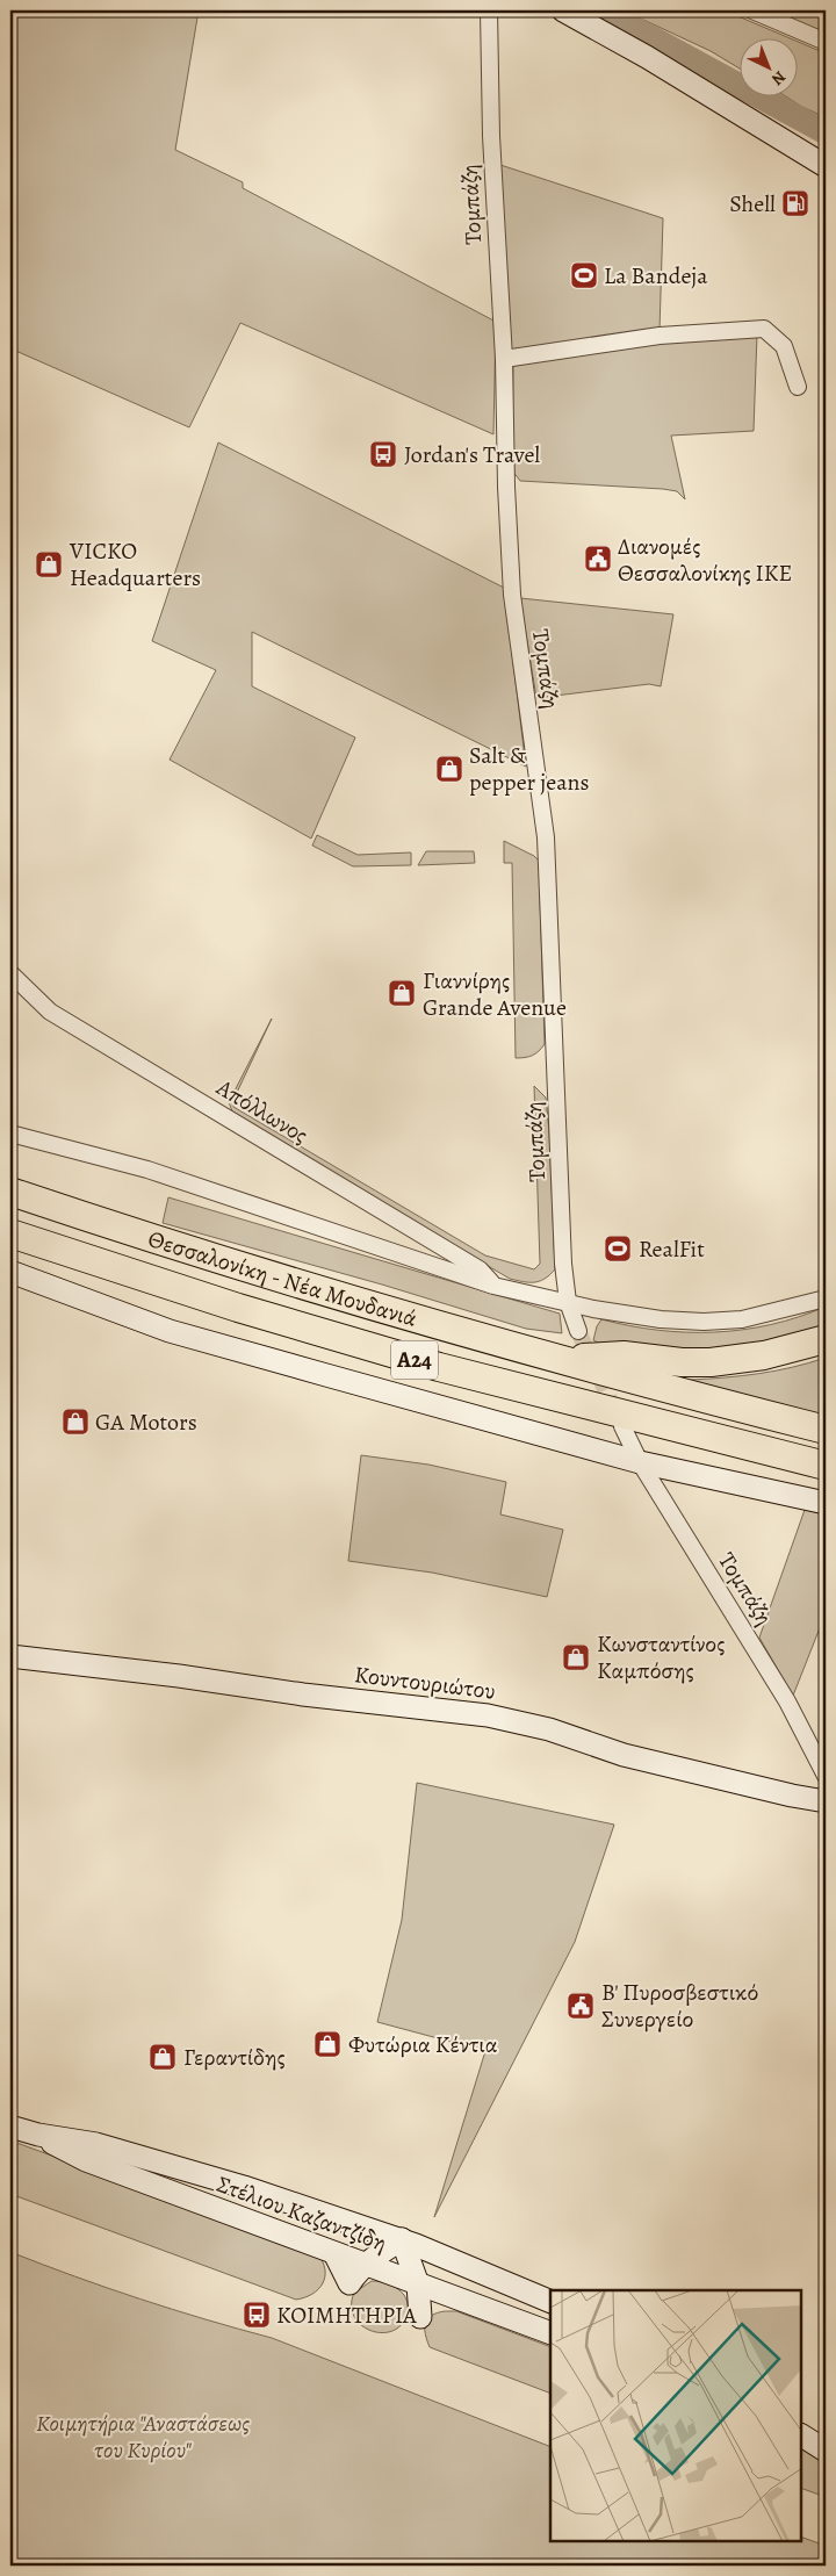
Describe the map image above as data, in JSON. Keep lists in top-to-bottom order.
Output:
{
  "streets": {
    "highway": ["Θεσσαλονίκη - Νέα Μουδανιά", "Α24"],
    "street": [
      "Τομπάζη",
      "Απόλλωνος",
      "Κουντουριώτου",
      "Στέλιου Καζαντζίδη"
    ]
  },
  "crossings": [
    ["Θεσσαλονίκη - Νέα Μουδανιά", "Α24"]
  ],
  "parks": ["Κοιμητήρια \"Αναστάσεως του Κυρίου\""],
  "places": {
    "fuel station": ["Shell"],
    "sports": ["La Bandeja", "RealFit"],
    "bus stop": ["Jordan's Travel", "ΚΟΙΜΗΤΗΡΙΑ"],
    "public building": ["Διανομές Θεσσαλονίκης ΙΚΕ", "Β' Πυροσβεστικό Συνεργείο"],
    "shop": [
      "VICKO Headquarters",
      "Salt & pepper jeans",
      "Γιαννίρης Grande Avenue",
      "GA Motors",
      "Κωνσταντίνος Καμπόσης",
      "Φυτώρια Κέντια",
      "Γεραντίδης"
    ]
  },
  "north": "bottom right"
}
